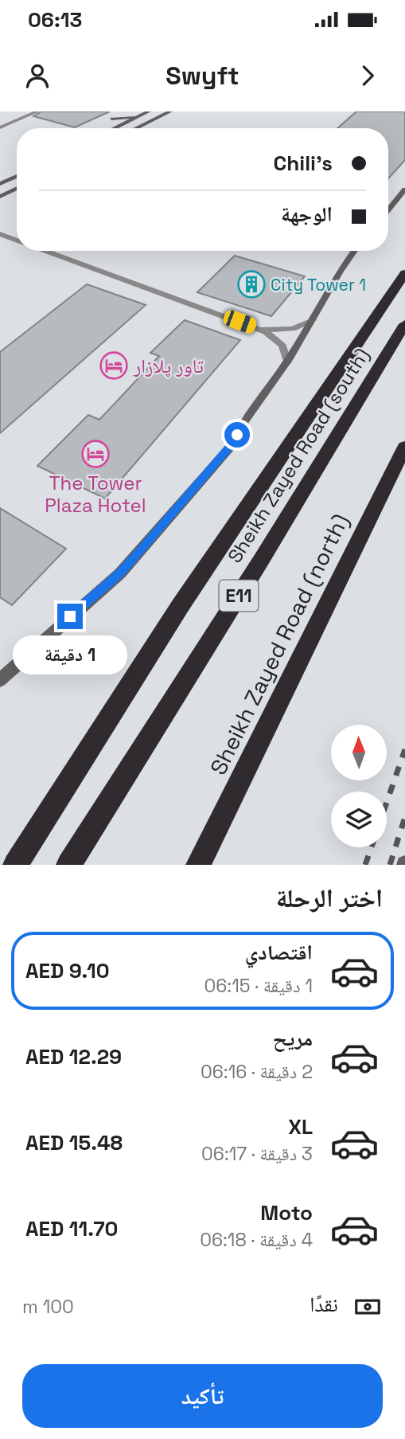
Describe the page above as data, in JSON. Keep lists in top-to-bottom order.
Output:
{
  "streets": {
    "highway": ["Sheikh Zayed Road (south)", "E11", "Sheikh Zayed Road (north)"]
  },
  "places": {
    "building": ["City Tower 1"],
    "hotel": ["تاور پلازار", "The Tower Plaza Hotel"]
  },
  "north": "top",
  "page": {
    "status": "06:13",
    "header": "Swyft",
    "banner": ["Chili's", "الوجهة"],
    "bubble": "1 دقيقة",
    "heading": "اختر الرحلة",
    "list": [
      {
        "name": "اقتصادي",
        "note": "1 دقيقة · 06:15",
        "value": "AED 9.10"
      },
      {
        "name": "مريح",
        "note": "2 دقيقة · 06:16",
        "value": "AED 12.29"
      },
      {
        "name": "XL",
        "note": "3 دقيقة · 06:17",
        "value": "AED 15.48"
      },
      {
        "name": "Moto",
        "note": "4 دقيقة · 06:18",
        "value": "AED 11.70"
      }
    ],
    "pay": ["نقدًا", "100 m"],
    "buttons": "تأكيد"
  }
}
